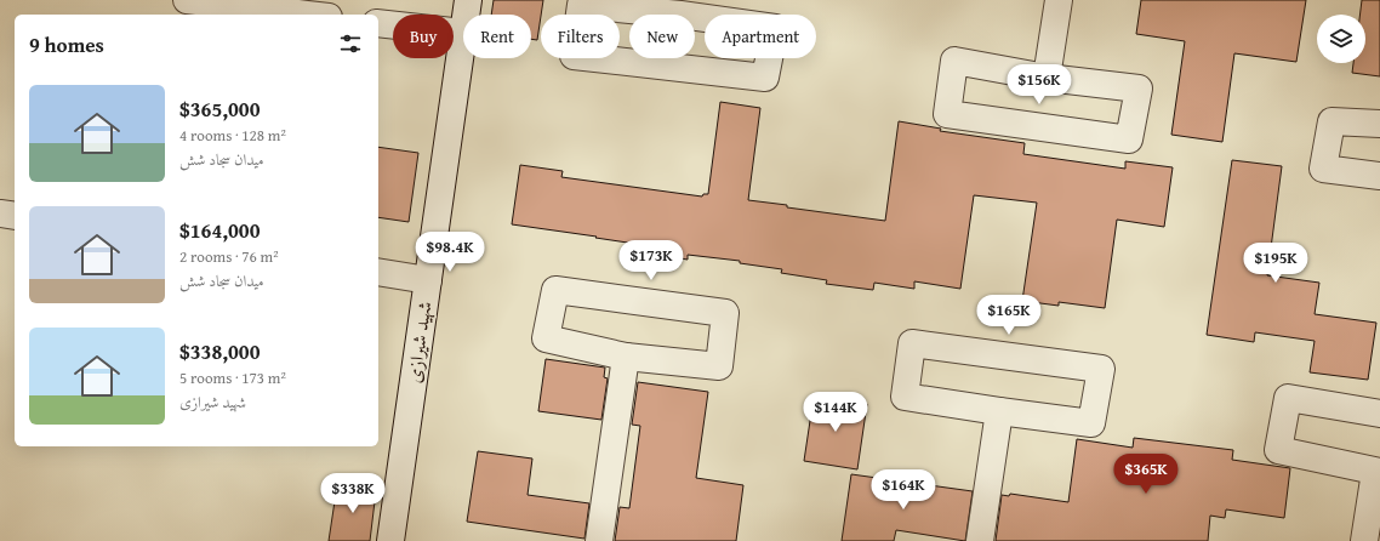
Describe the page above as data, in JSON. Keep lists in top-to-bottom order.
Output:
{
  "streets": {
    "street": ["شهید شیرازی"]
  },
  "page": {
    "chip": [
      "Buy",
      "Rent",
      "Filters",
      "New",
      "Apartment"
    ],
    "heading": "9 homes",
    "price": [
      "$156K",
      "$98.4K",
      "$173K",
      "$195K",
      "$165K",
      "$144K",
      "$365K",
      "$164K",
      "$338K"
    ],
    "list": [
      {
        "name": "$365,000",
        "note": "4 rooms · 128 m² · میدان سجاد شش"
      },
      {
        "name": "$164,000",
        "note": "2 rooms · 76 m² · میدان سجاد شش"
      },
      {
        "name": "$338,000",
        "note": "5 rooms · 173 m² · شهید شیرازی"
      }
    ]
  }
}
